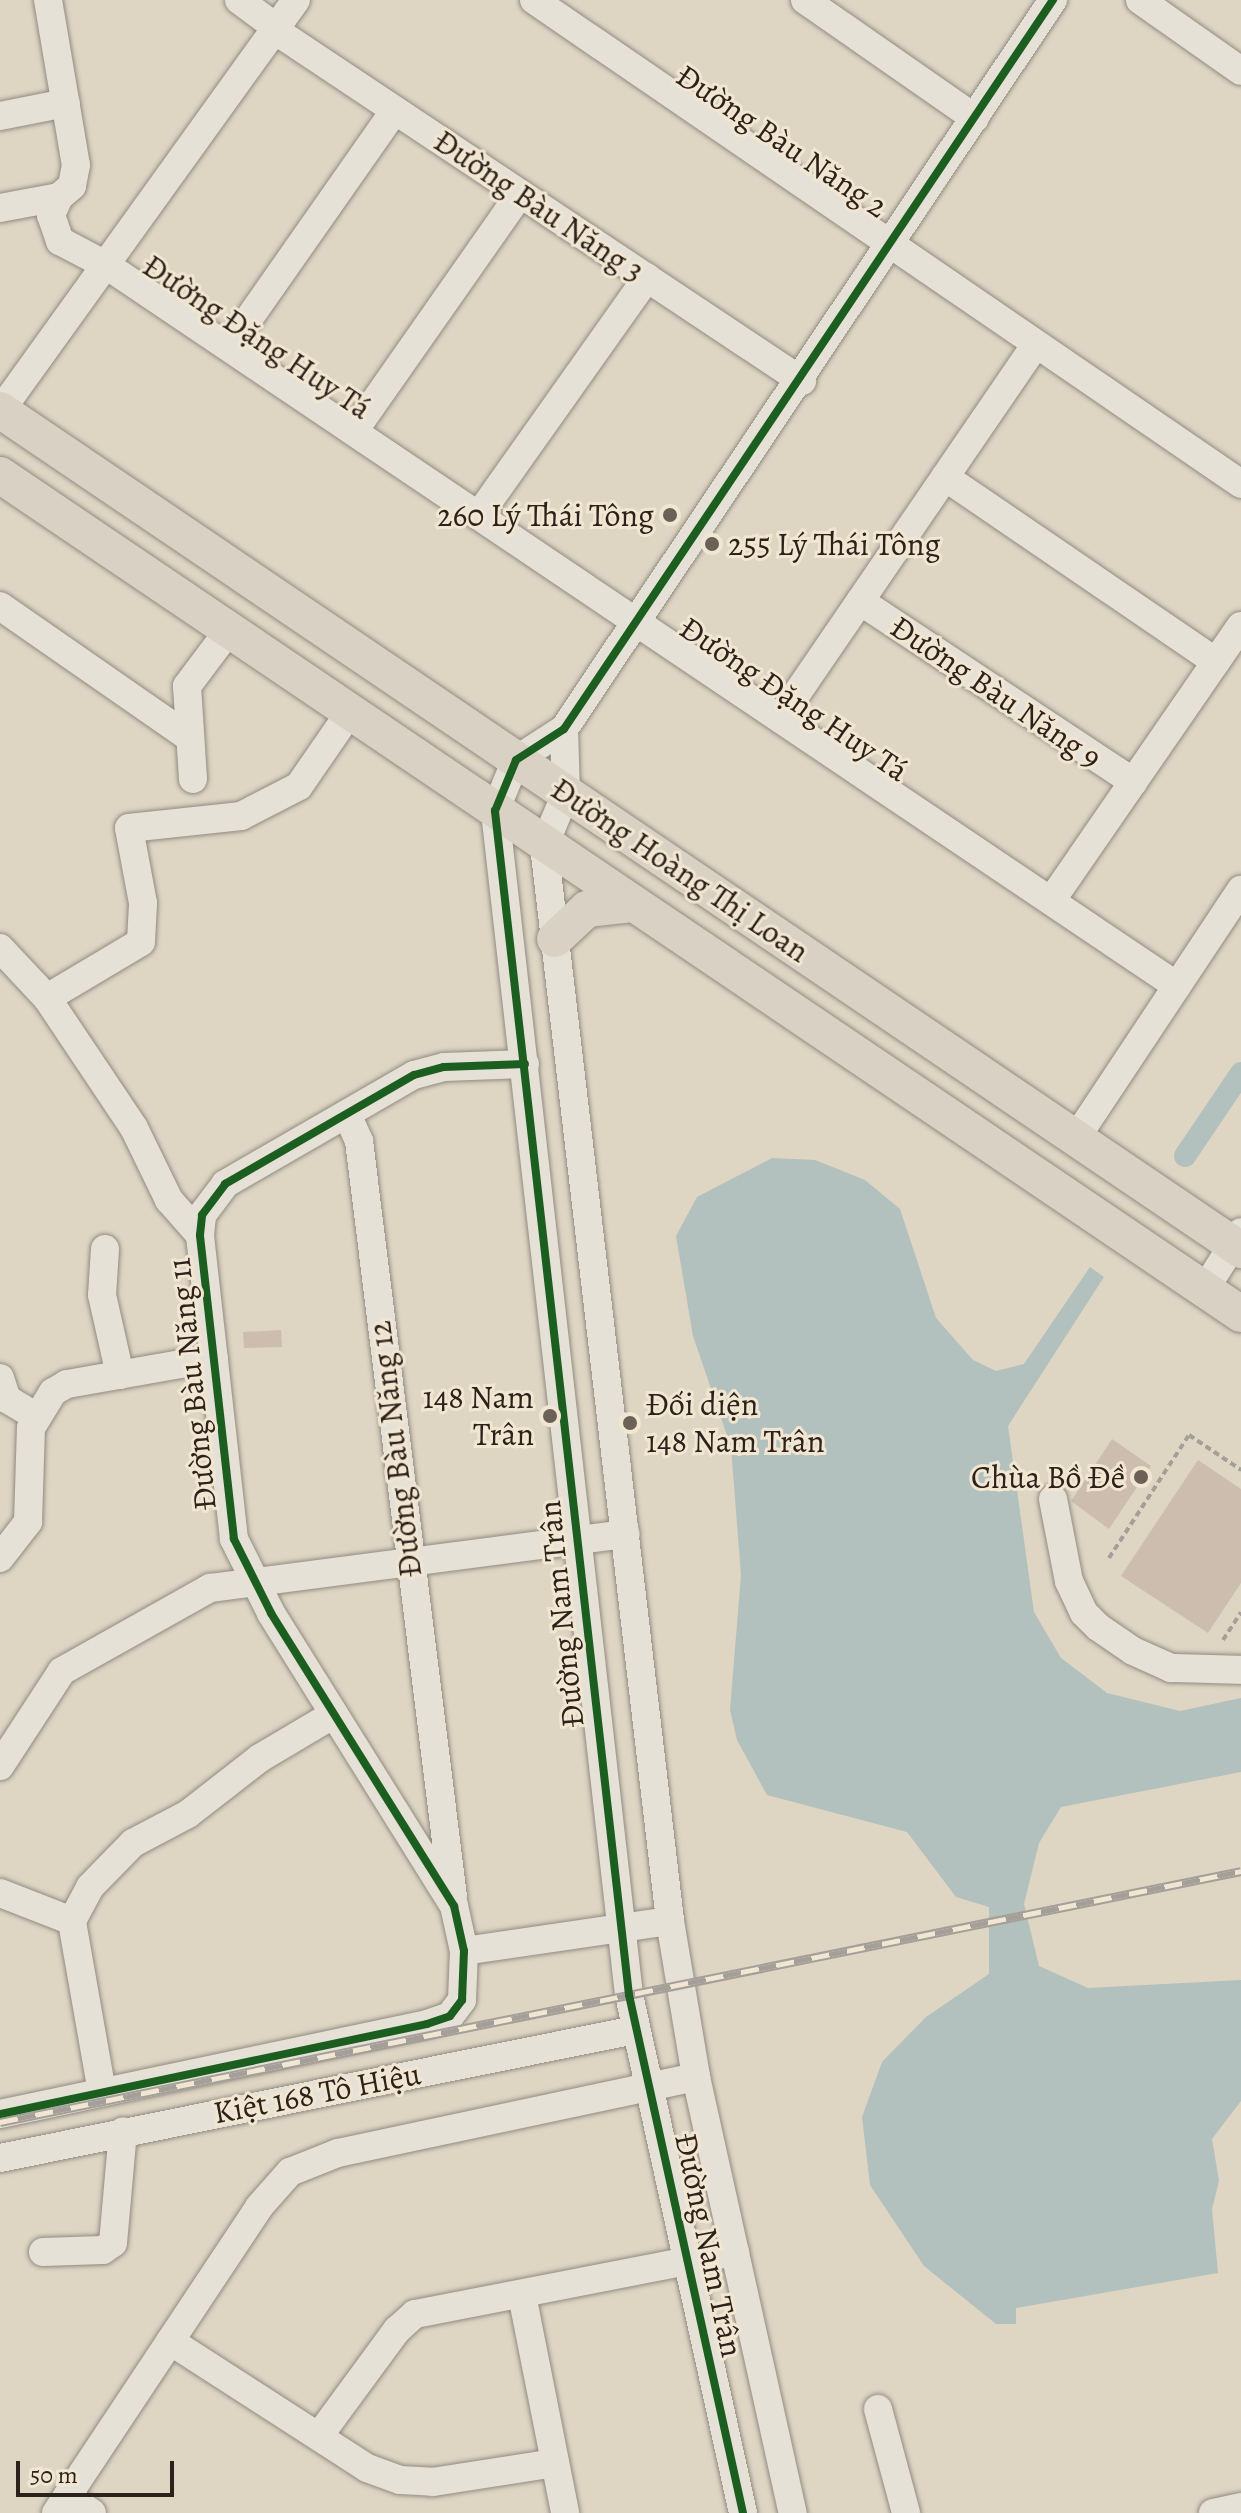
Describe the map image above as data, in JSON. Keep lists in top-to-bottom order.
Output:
{
  "streets": {
    "main road": ["Đường Hoàng Thị Loan"],
    "street": [
      "Đường Bàu Năng 2",
      "Đường Bàu Năng 3",
      "Đường Đặng Huy Tá",
      "Đường Bàu Năng 9",
      "Đường Bàu Năng 11",
      "Đường Bàu Năng 12",
      "Đường Nam Trân",
      "Kiệt 168 Tô Hiệu"
    ]
  },
  "crossings": [
    ["Đường Hoàng Thị Loan", "Đường Nam Trân"],
    ["Đường Bàu Năng 11", "Đường Bàu Năng 12"],
    ["Đường Bàu Năng 11", "Đường Nam Trân"],
    ["Đường Nam Trân", "Kiệt 168 Tô Hiệu"]
  ],
  "places": [
    "260 Lý Thái Tông",
    "255 Lý Thái Tông",
    "148 Nam Trân",
    "Đối diện 148 Nam Trân",
    "Chùa Bồ Đề"
  ],
  "scale_bar": "50 m"
}
